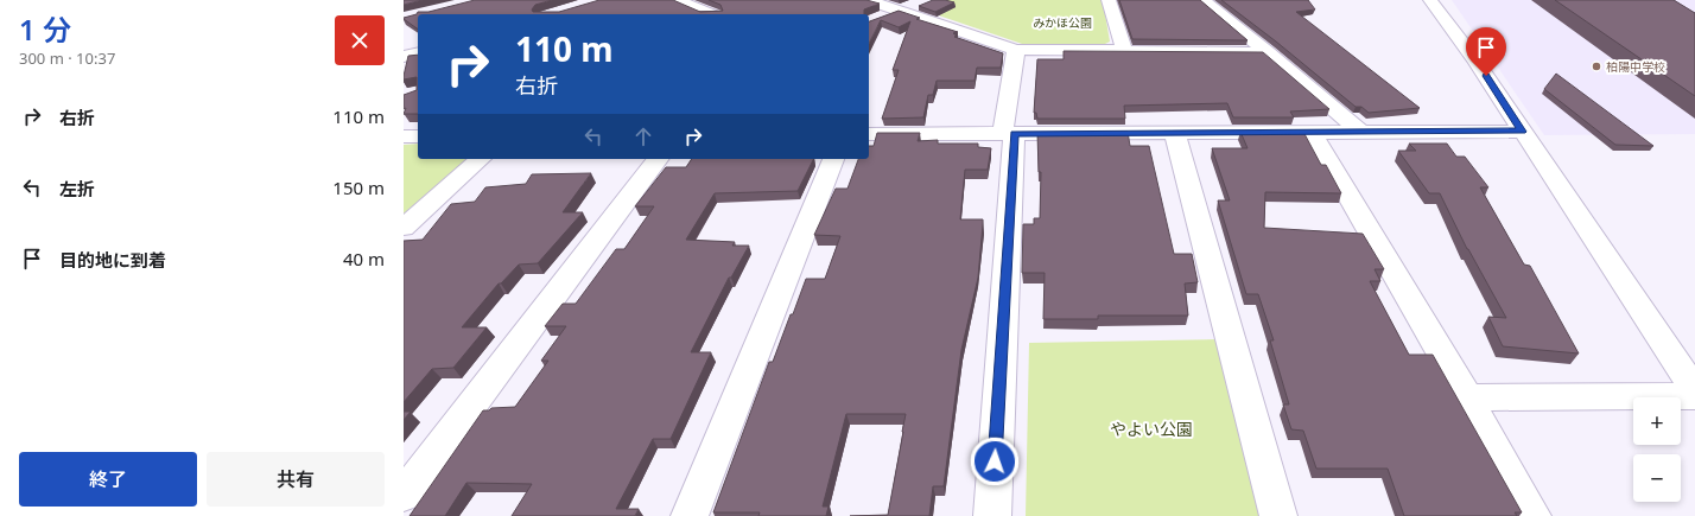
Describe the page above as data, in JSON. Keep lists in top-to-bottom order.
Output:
{
  "parks": ["みかほ公園", "やよい公園"],
  "places": ["柏陽中学校"],
  "page": {
    "heading": ["1 分", "300 m · 10:37"],
    "turn": ["110 m", "右折"],
    "list": [
      {
        "name": "右折",
        "value": "110 m"
      },
      {
        "name": "左折",
        "value": "150 m"
      },
      {
        "name": "目的地に到着",
        "value": "40 m"
      }
    ],
    "map_buttons": ["+", "−"],
    "buttons": ["終了", "共有"]
  }
}
